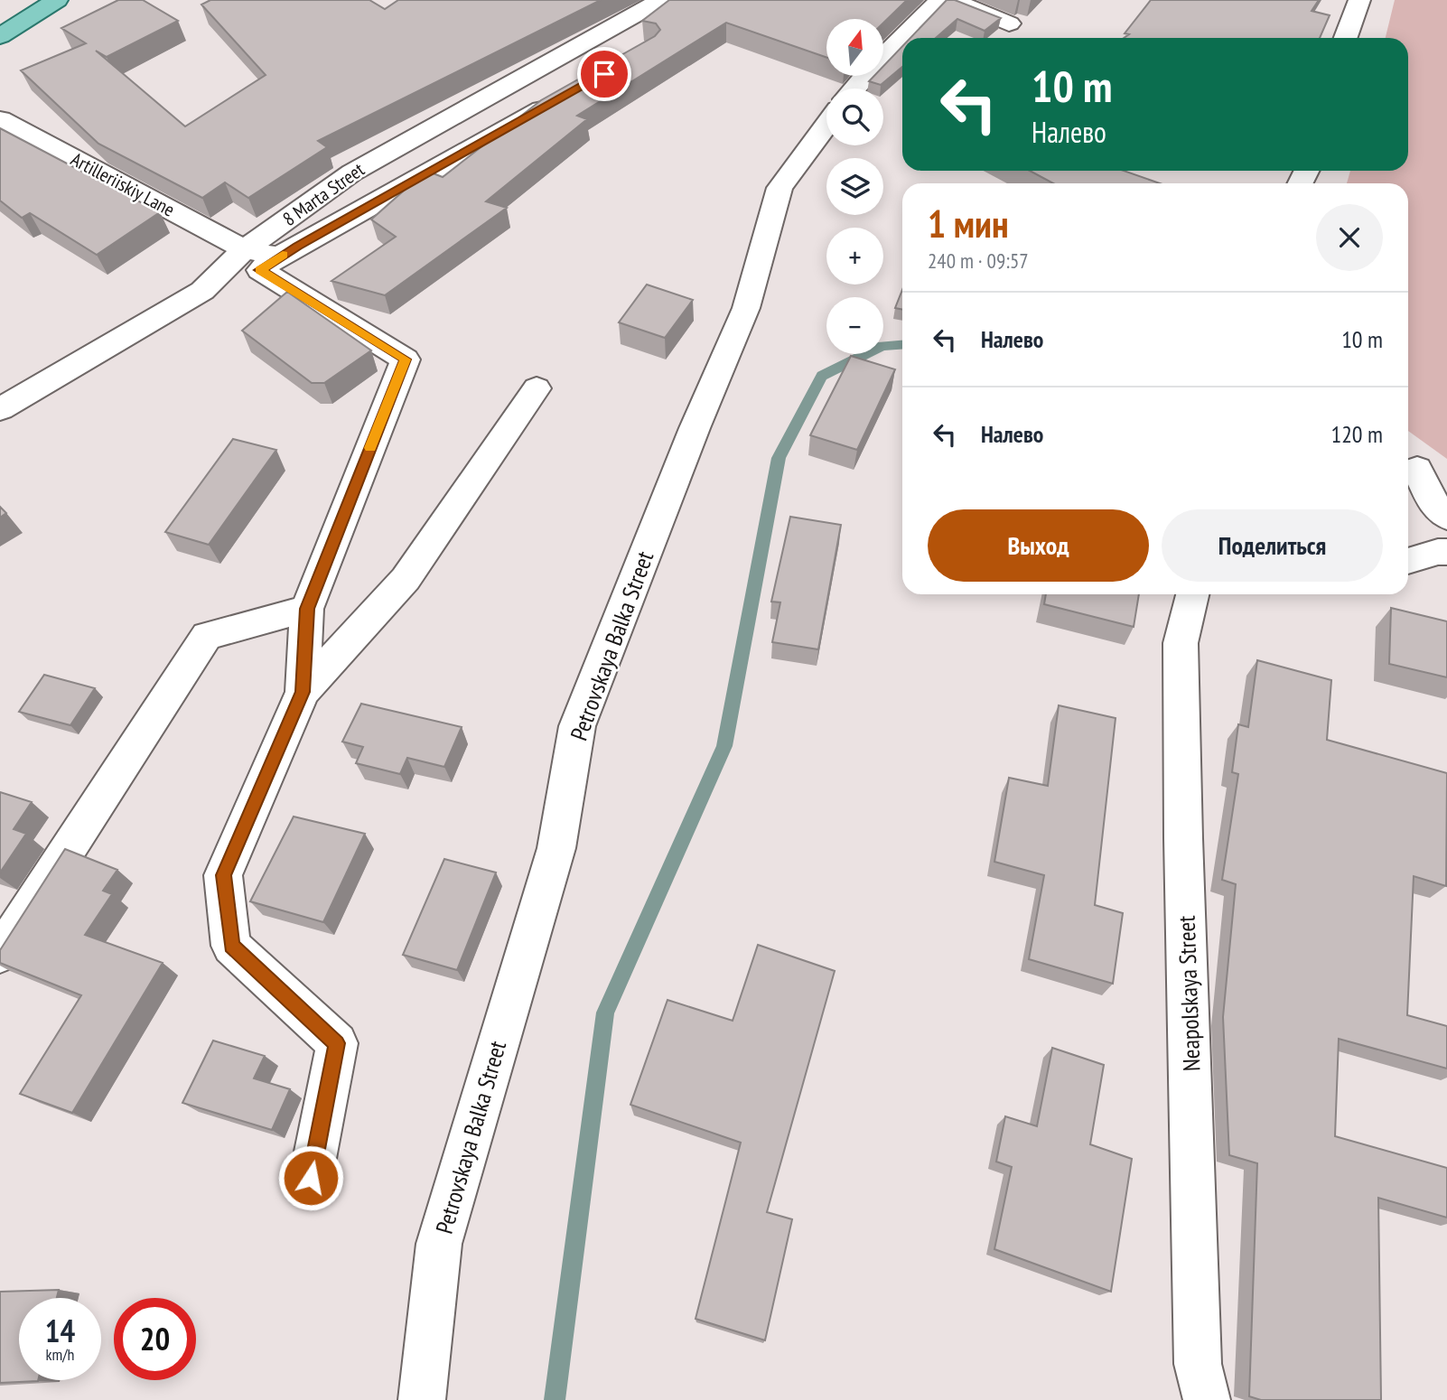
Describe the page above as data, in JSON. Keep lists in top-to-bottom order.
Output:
{
  "streets": {
    "street": [
      "Artilleriiskiy Lane",
      "8 Marta Street",
      "Petrovskaya Balka Street",
      "Neapolskaya Street"
    ]
  },
  "crossings": [
    ["Artilleriiskiy Lane", "8 Marta Street"]
  ],
  "north": "top",
  "page": {
    "map_buttons": ["+", "−"],
    "turn": ["10 m", "Налево"],
    "heading": ["1 мин", "240 m · 09:57"],
    "list": [
      {
        "name": "Налево",
        "value": "10 m"
      },
      {
        "name": "Налево",
        "value": "120 m"
      }
    ],
    "buttons": ["Выход", "Поделиться"],
    "speed": "14 km/h",
    "limit": "20"
  }
}
